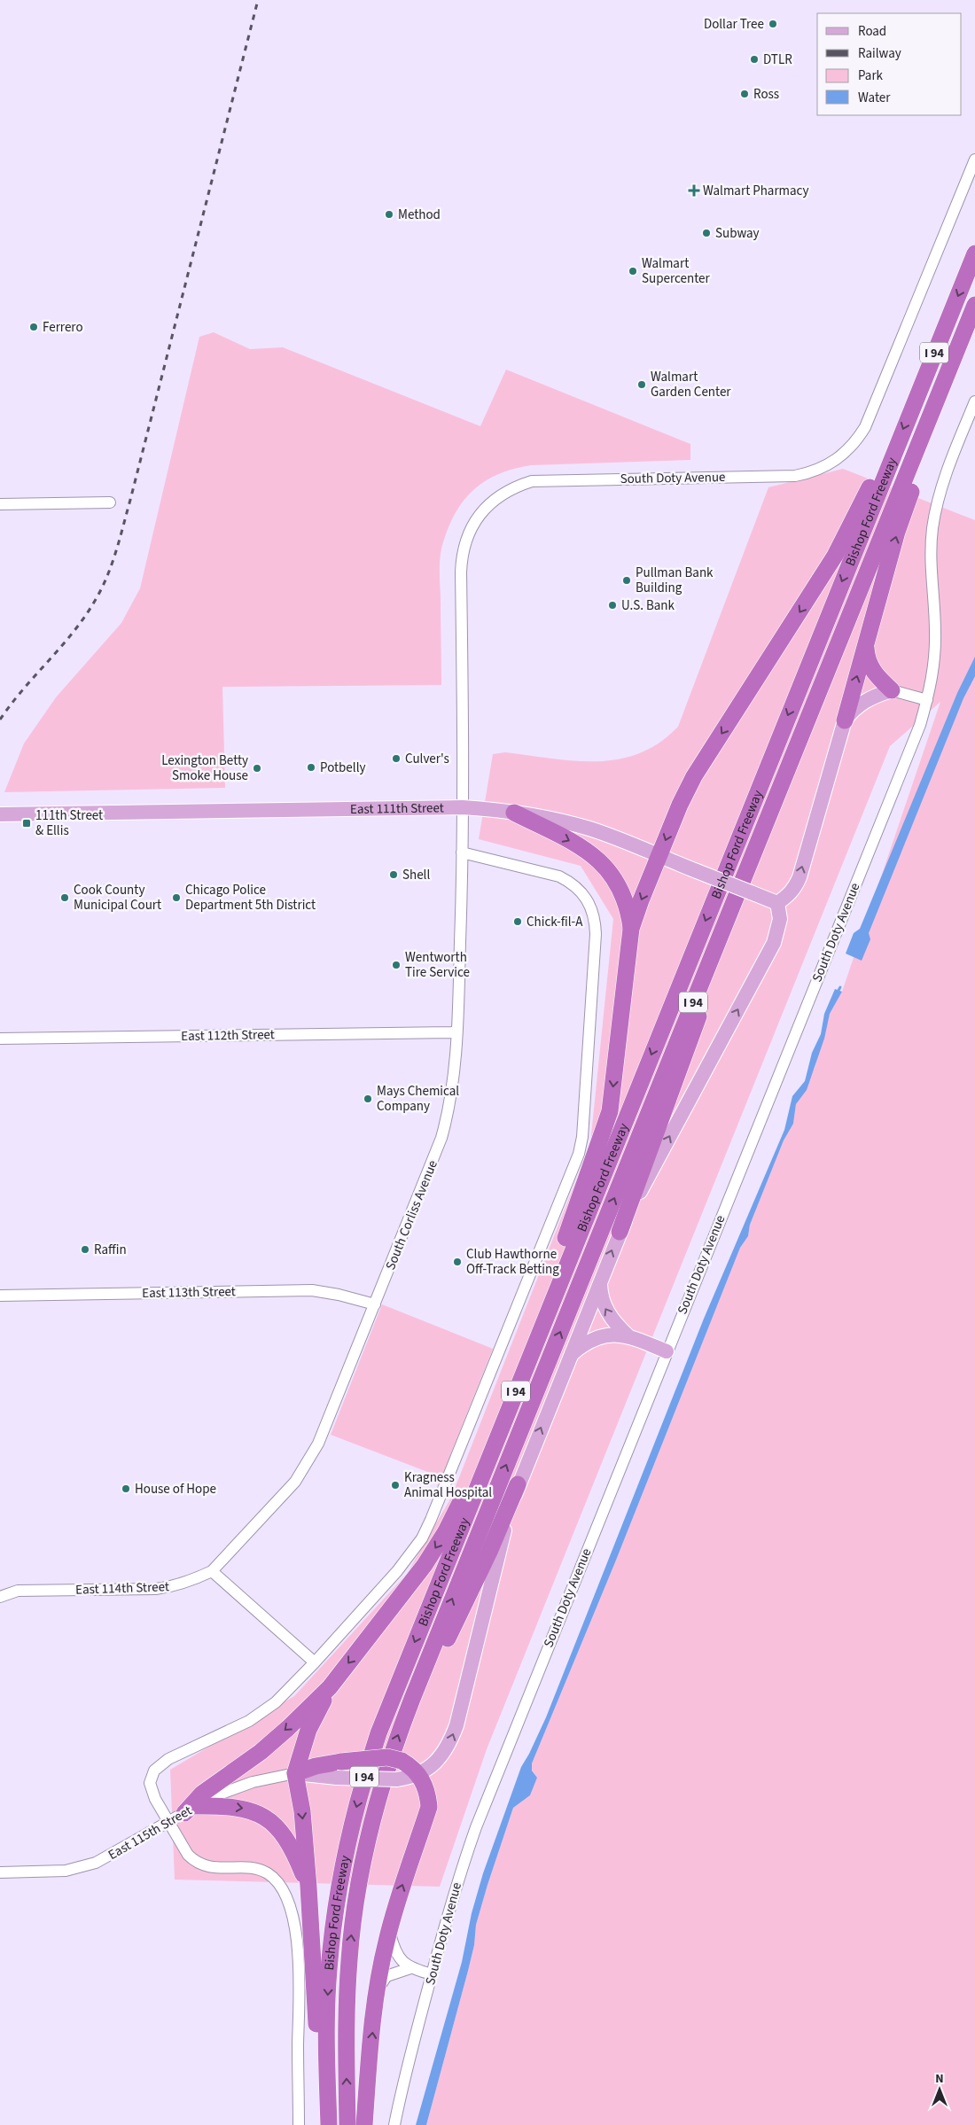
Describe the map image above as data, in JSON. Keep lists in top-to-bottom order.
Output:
{
  "streets": {
    "highway": ["I 94", "Bishop Ford Freeway"],
    "main road": ["East 111th Street"],
    "street": [
      "South Doty Avenue",
      "East 112th Street",
      "South Corliss Avenue",
      "East 113th Street",
      "East 114th Street",
      "East 115th Street"
    ]
  },
  "crossings": [
    ["South Doty Avenue", "East 111th Street"],
    ["South Doty Avenue", "South Corliss Avenue"],
    ["East 111th Street", "South Corliss Avenue"],
    ["East 112th Street", "South Corliss Avenue"],
    ["South Corliss Avenue", "East 113th Street"],
    ["South Corliss Avenue", "East 114th Street"]
  ],
  "places": {
    "other": [
      "Dollar Tree",
      "DTLR",
      "Ross",
      "Method",
      "Subway",
      "Walmart Supercenter",
      "Ferrero",
      "Walmart Garden Center",
      "Pullman Bank Building",
      "U.S. Bank",
      "Culver's",
      "Potbelly",
      "Lexington Betty Smoke House",
      "Shell",
      "Cook County Municipal Court",
      "Chicago Police Department 5th District",
      "Chick-fil-A",
      "Wentworth Tire Service",
      "Mays Chemical Company",
      "Raffin",
      "Club Hawthorne Off-Track Betting",
      "Kragness Animal Hospital",
      "House of Hope"
    ],
    "health": ["Walmart Pharmacy"],
    "transit": ["111th Street & Ellis"]
  },
  "legend": [
    "Road",
    "Railway",
    "Park",
    "Water"
  ],
  "north": "top"
}
